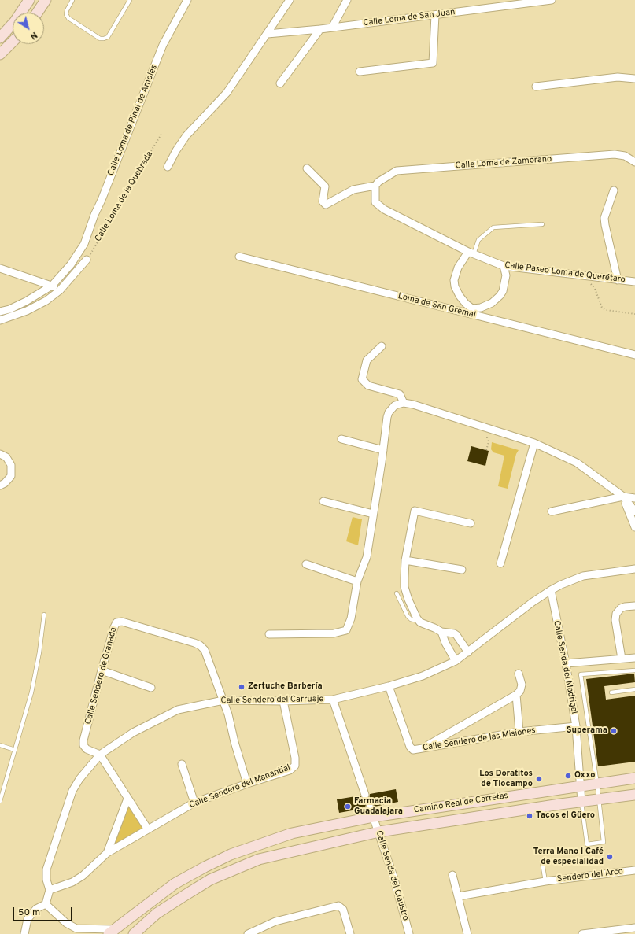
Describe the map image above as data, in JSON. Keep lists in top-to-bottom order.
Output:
{
  "streets": {
    "street": [
      "Calle Loma de San Juan",
      "Calle Loma de Pinal de Amoles",
      "Calle Loma de Zamorano",
      "Calle Loma de la Quebrada",
      "Calle Paseo Loma de Querétaro",
      "Loma de San Gremal",
      "Calle Senda del Madrigal",
      "Calle Sendero de Granada",
      "Calle Sendero del Carruaje",
      "Calle Sendero de las Misiones",
      "Calle Sendero del Manantial",
      "Camino Real de Carretas",
      "Calle Senda del Claustro",
      "Sendero del Arco"
    ]
  },
  "crossings": [
    ["Calle Loma de Pinal de Amoles", "Calle Loma de la Quebrada"],
    ["Calle Loma de Zamorano", "Calle Paseo Loma de Querétaro"],
    ["Calle Paseo Loma de Querétaro", "Loma de San Gremal"],
    ["Calle Senda del Madrigal", "Calle Sendero del Carruaje"],
    ["Calle Senda del Madrigal", "Calle Sendero de las Misiones"],
    ["Calle Senda del Madrigal", "Camino Real de Carretas"],
    ["Calle Sendero de Granada", "Calle Sendero del Carruaje"],
    ["Calle Sendero del Carruaje", "Calle Sendero de las Misiones"],
    ["Calle Sendero del Carruaje", "Calle Sendero del Manantial"],
    ["Camino Real de Carretas", "Calle Senda del Claustro"]
  ],
  "places": [
    "Zertuche Barbería",
    "Superama",
    "Oxxo",
    "Los Doratitos de Tiocampo",
    "Farmacia Guadalajara",
    "Tacos el Güero",
    "Terra Mano l Café de especialidad"
  ],
  "scale_bar": "50 m",
  "north": "bottom right"
}
